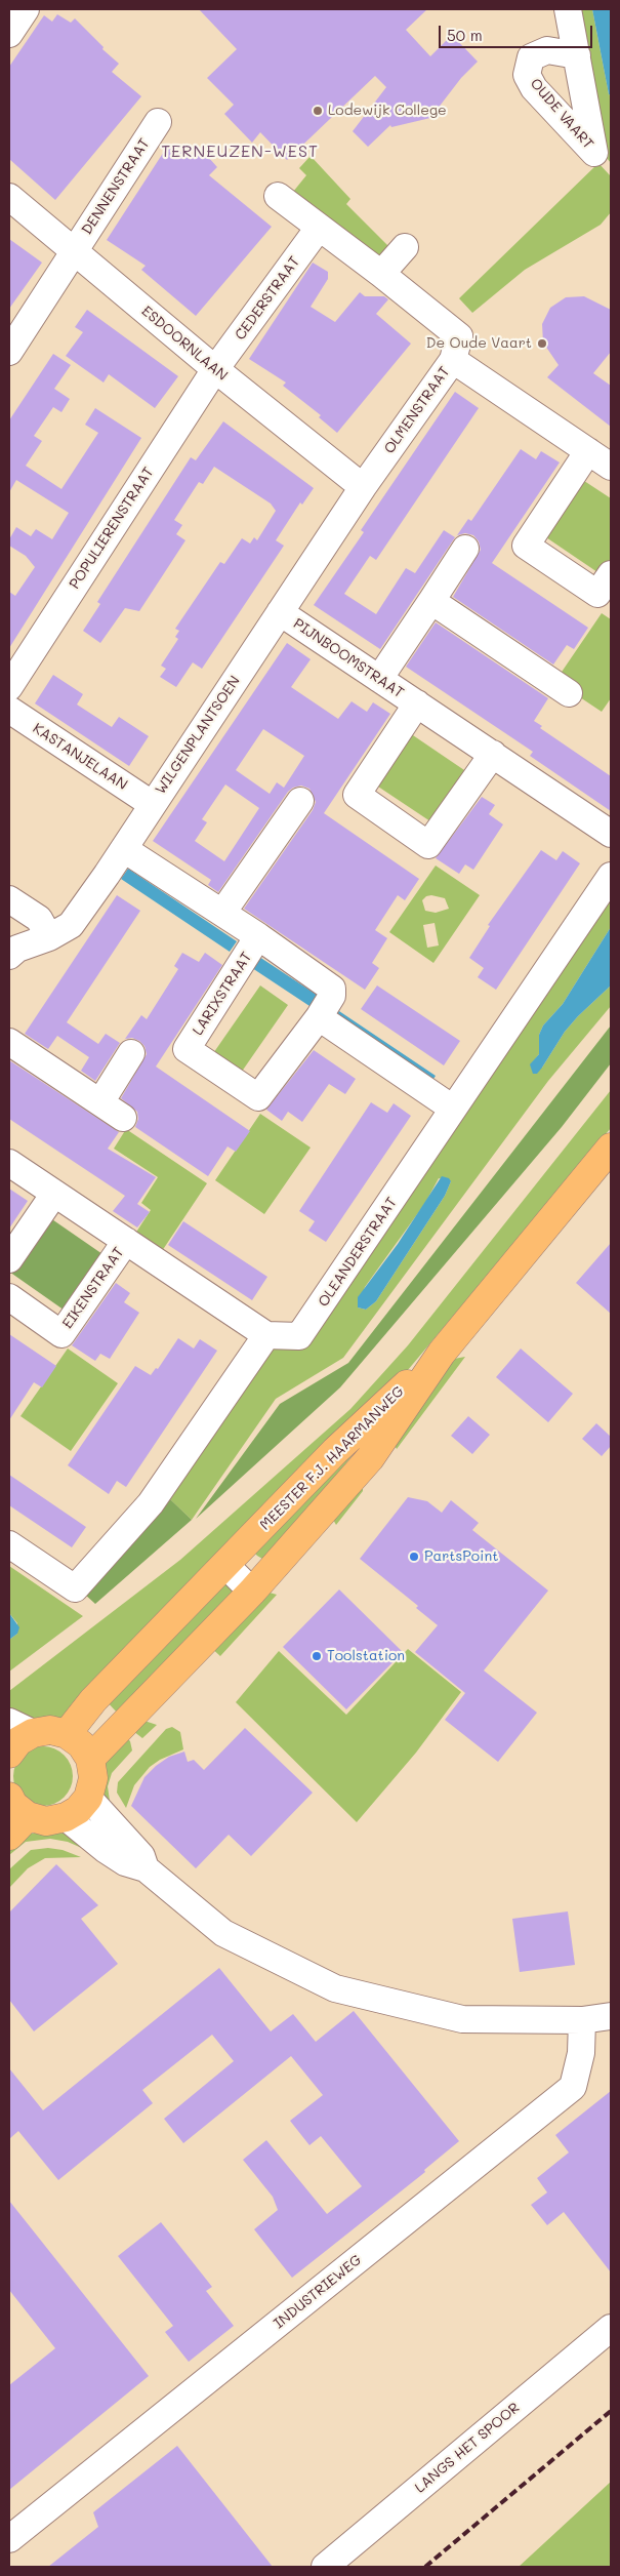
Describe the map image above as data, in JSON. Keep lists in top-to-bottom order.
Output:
{
  "streets": {
    "main road": ["MEESTER F.J. HAARMANWEG"],
    "street": [
      "DENNENSTRAAT",
      "CEDERSTRAAT",
      "ESDOORNLAAN",
      "OLMENSTRAAT",
      "POPULIERENSTRAAT",
      "PIJNBOOMSTRAAT",
      "WILGENPLANTSOEN",
      "KASTANJELAAN",
      "LARIXSTRAAT",
      "OLEANDERSTRAAT",
      "EIKENSTRAAT",
      "INDUSTRIEWEG",
      "LANGS HET SPOOR"
    ]
  },
  "crossings": [
    ["DENNENSTRAAT", "ESDOORNLAAN"],
    ["CEDERSTRAAT", "ESDOORNLAAN"],
    ["CEDERSTRAAT", "OLMENSTRAAT"],
    ["CEDERSTRAAT", "POPULIERENSTRAAT"],
    ["ESDOORNLAAN", "OLMENSTRAAT"],
    ["ESDOORNLAAN", "POPULIERENSTRAAT"],
    ["ESDOORNLAAN", "WILGENPLANTSOEN"],
    ["OLMENSTRAAT", "WILGENPLANTSOEN"],
    ["PIJNBOOMSTRAAT", "WILGENPLANTSOEN"],
    ["WILGENPLANTSOEN", "KASTANJELAAN"],
    ["WILGENPLANTSOEN", "LARIXSTRAAT"],
    ["OLEANDERSTRAAT", "EIKENSTRAAT"]
  ],
  "districts": ["TERNEUZEN-WEST"],
  "places": [
    "Lodewijk College",
    "De Oude Vaart",
    "PartsPoint",
    "Toolstation"
  ],
  "scale_bar": "50 m"
}
